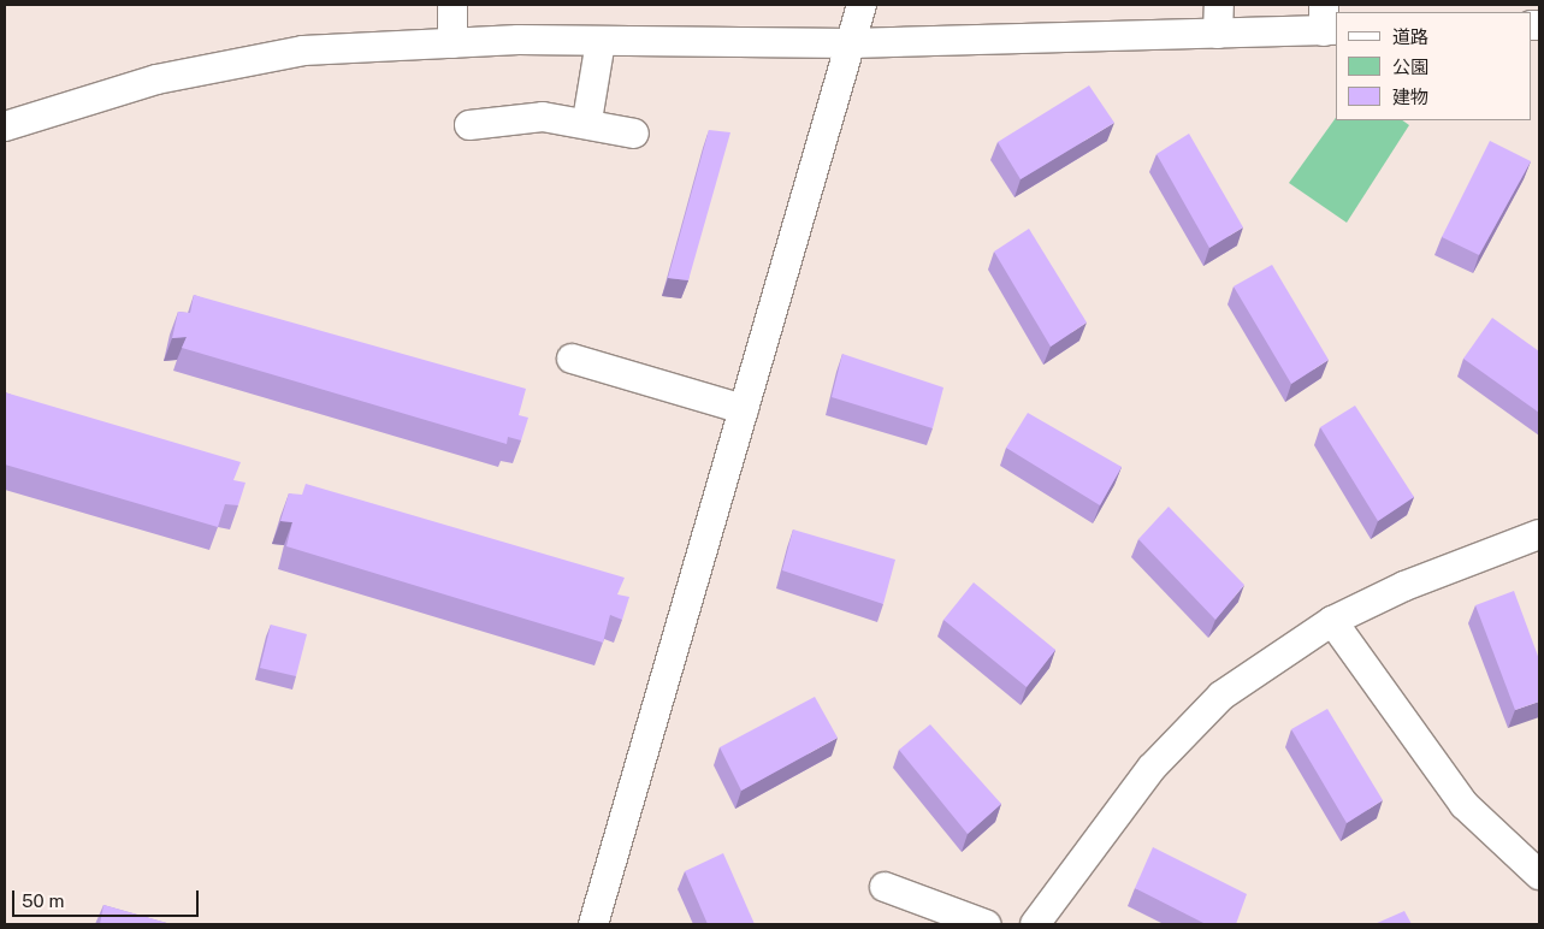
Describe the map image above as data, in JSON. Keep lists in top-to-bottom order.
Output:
{
  "legend": ["道路", "公園", "建物"],
  "scale_bar": "50 m"
}
